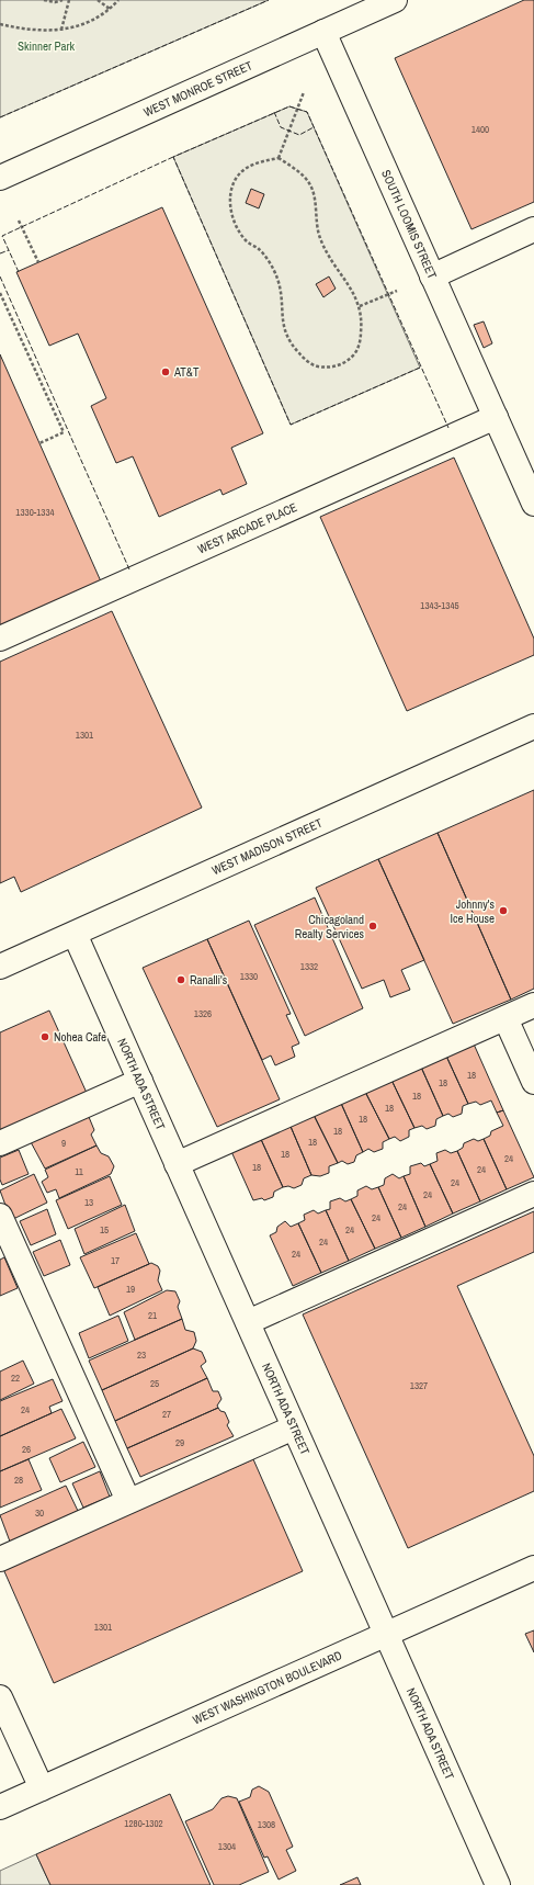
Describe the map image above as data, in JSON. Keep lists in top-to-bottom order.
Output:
{
  "streets": {
    "street": [
      "WEST MONROE STREET",
      "SOUTH LOOMIS STREET",
      "WEST ARCADE PLACE",
      "WEST MADISON STREET",
      "NORTH ADA STREET",
      "WEST WASHINGTON BOULEVARD"
    ]
  },
  "crossings": [
    ["WEST MONROE STREET", "SOUTH LOOMIS STREET"],
    ["SOUTH LOOMIS STREET", "WEST ARCADE PLACE"],
    ["WEST MADISON STREET", "NORTH ADA STREET"],
    ["NORTH ADA STREET", "WEST WASHINGTON BOULEVARD"]
  ],
  "parks": ["Skinner Park"],
  "places": [
    "AT&T",
    "Johnny's Ice House",
    "Chicagoland Realty Services",
    "Ranalli's",
    "Nohea Cafe"
  ],
  "house_numbers": [
    "1400",
    "1330-1334",
    "1343-1345",
    "1301",
    "1332",
    "1330",
    "1326",
    "18",
    "18",
    "18",
    "18",
    "18",
    "18",
    "18",
    "9",
    "18",
    "24",
    "18",
    "24",
    "11",
    "24",
    "24",
    "13",
    "24",
    "24",
    "15",
    "24",
    "24",
    "24",
    "17",
    "19",
    "21",
    "23",
    "22",
    "25",
    "1327",
    "24",
    "27",
    "29",
    "26",
    "28",
    "30",
    "1301",
    "1280-1302",
    "1308",
    "1304"
  ]
}
